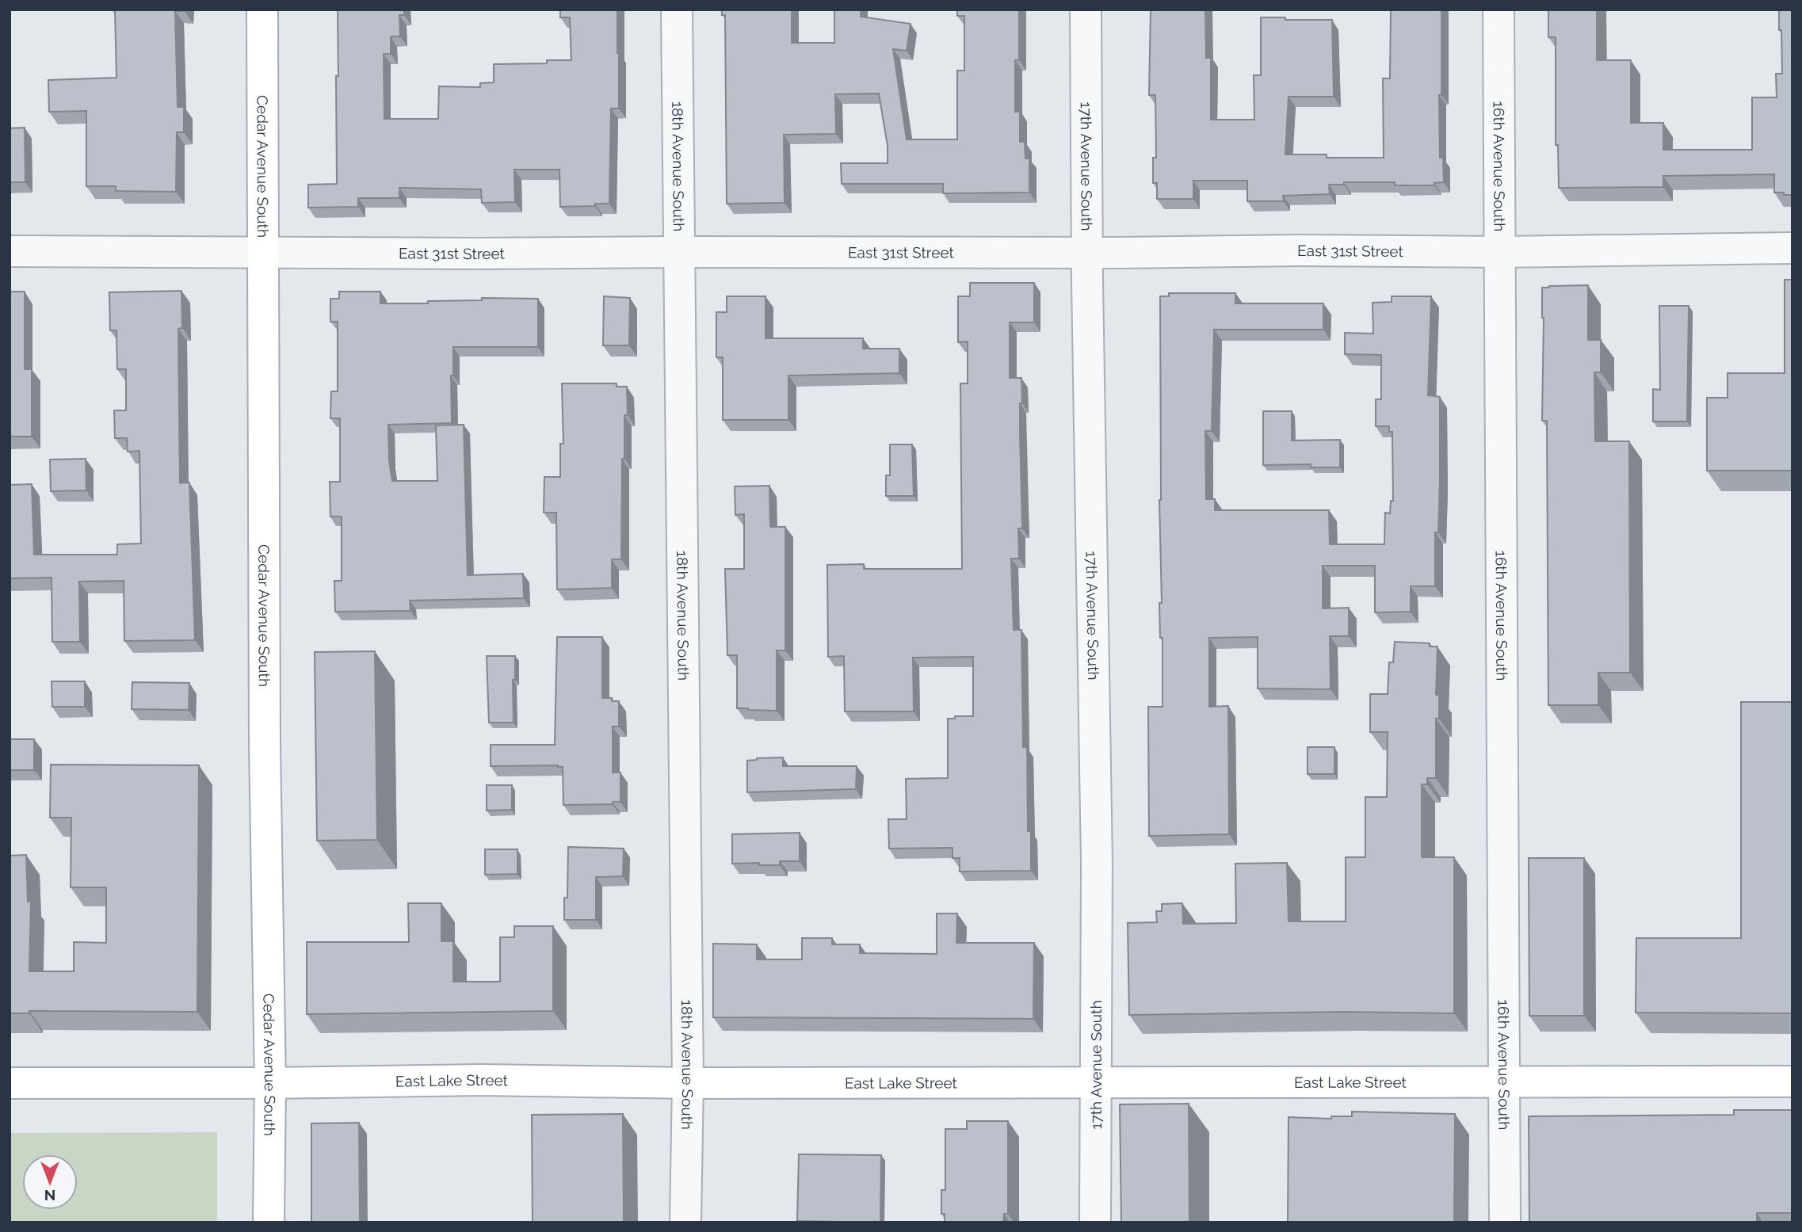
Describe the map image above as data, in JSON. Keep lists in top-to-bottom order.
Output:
{
  "streets": {
    "main road": ["Cedar Avenue South", "East Lake Street"],
    "street": [
      "18th Avenue South",
      "17th Avenue South",
      "16th Avenue South",
      "East 31st Street"
    ]
  },
  "crossings": [
    ["Cedar Avenue South", "East 31st Street"],
    ["Cedar Avenue South", "East Lake Street"],
    ["18th Avenue South", "East 31st Street"],
    ["18th Avenue South", "East Lake Street"],
    ["17th Avenue South", "East 31st Street"],
    ["17th Avenue South", "East Lake Street"],
    ["16th Avenue South", "East 31st Street"],
    ["16th Avenue South", "East Lake Street"]
  ],
  "north": "bottom"
}
